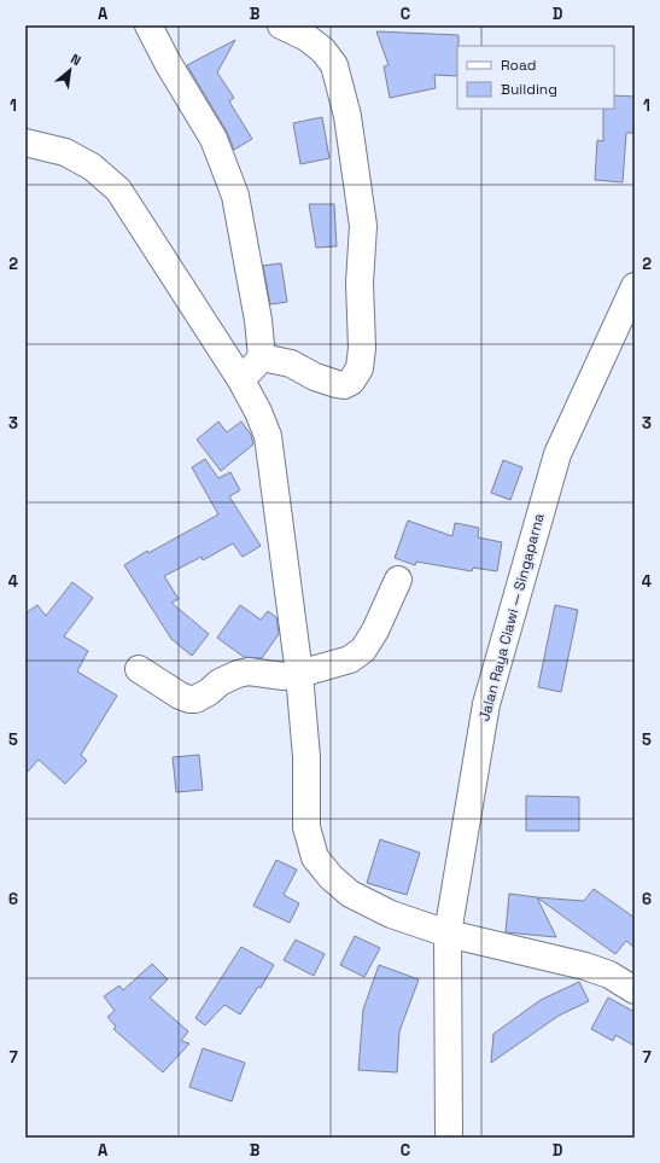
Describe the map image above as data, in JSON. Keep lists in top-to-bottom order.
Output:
{
  "streets": {
    "street": ["Jalan Raya Ciawi — Singaparna"]
  },
  "legend": ["Road", "Building"],
  "north": "top right",
  "grid": {
    "columns": [
      "A",
      "B",
      "C",
      "D"
    ],
    "rows": [
      "1",
      "2",
      "3",
      "4",
      "5",
      "6",
      "7"
    ]
  }
}
